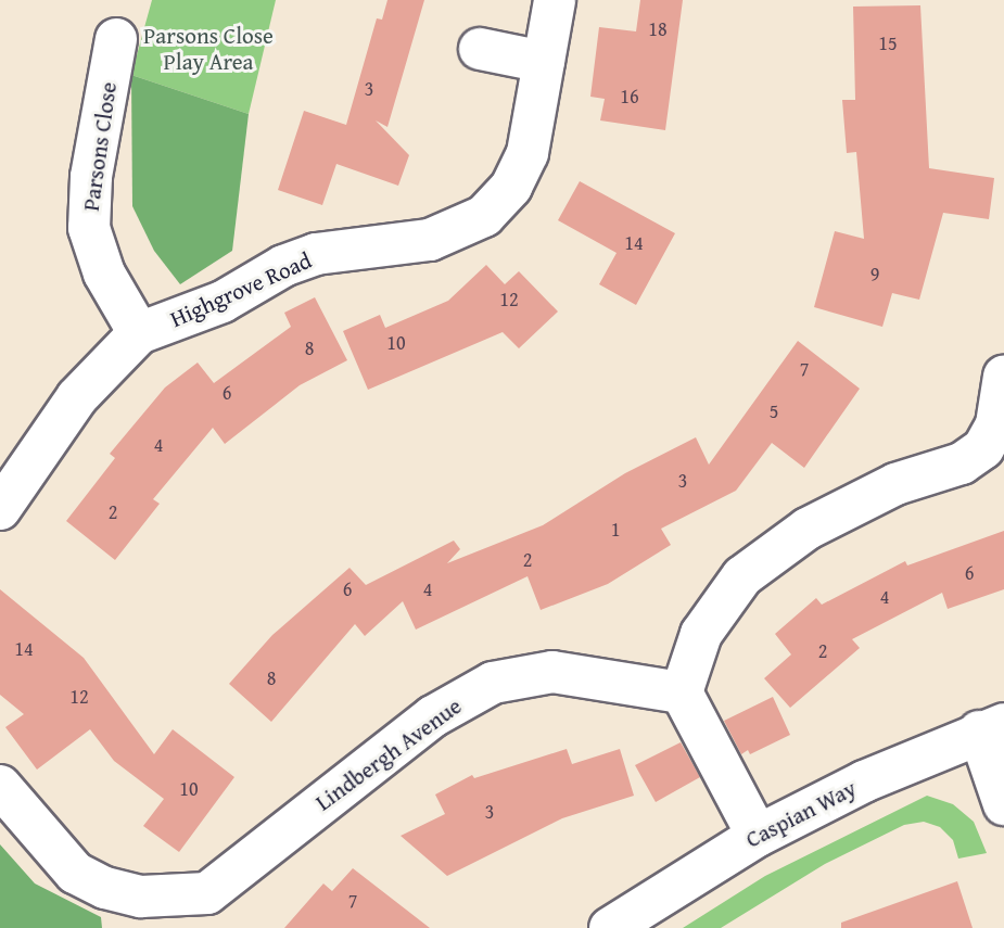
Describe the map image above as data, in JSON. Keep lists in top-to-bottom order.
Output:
{
  "streets": {
    "street": [
      "Parsons Close",
      "Highgrove Road",
      "Lindbergh Avenue",
      "Caspian Way"
    ]
  },
  "crossings": [
    ["Parsons Close", "Highgrove Road"]
  ],
  "parks": ["Parsons Close Play Area"],
  "house_numbers": [
    "18",
    "15",
    "3",
    "16",
    "14",
    "9",
    "12",
    "10",
    "8",
    "7",
    "6",
    "5",
    "4",
    "3",
    "2",
    "1",
    "2",
    "6",
    "6",
    "4",
    "4",
    "14",
    "2",
    "8",
    "12",
    "10",
    "3",
    "7"
  ]
}
